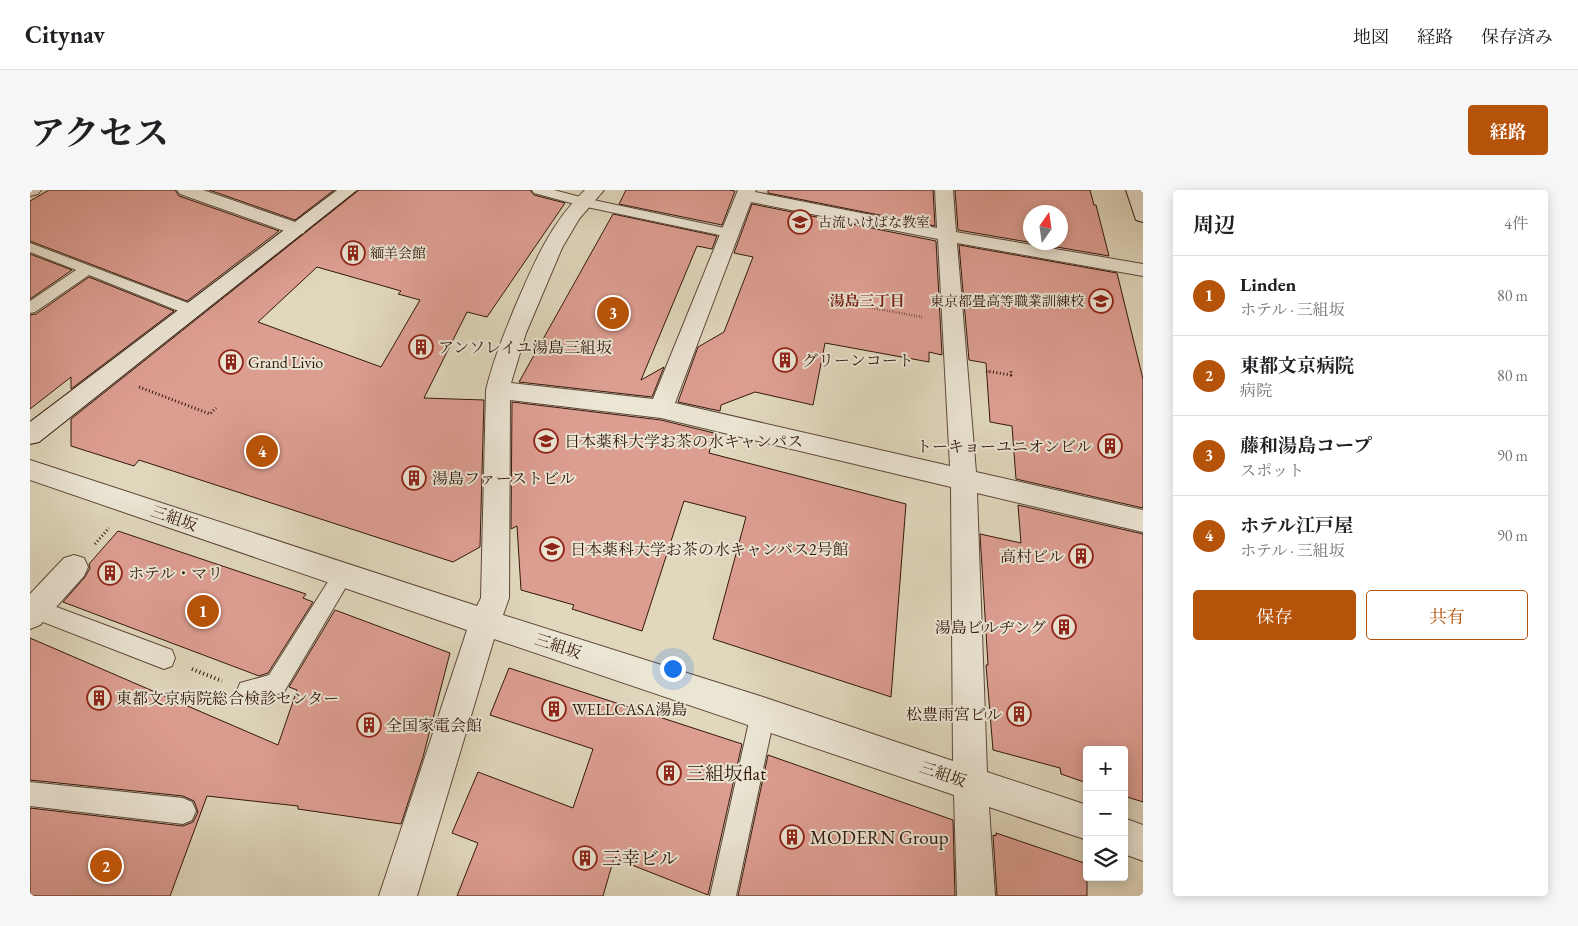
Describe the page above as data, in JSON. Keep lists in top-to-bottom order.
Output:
{
  "streets": {
    "street": ["三組坂"]
  },
  "districts": ["湯島三丁目"],
  "places": {
    "school or university": [
      "古流いけばな教室",
      "東京都畳高等職業訓練校",
      "日本薬科大学お茶の水キャンパス",
      "日本薬科大学お茶の水キャンパス2号館"
    ],
    "building": [
      "緬羊会館",
      "アンソレイユ湯島三組坂",
      "グリーンコート",
      "Grand Livio",
      "トーキョーユニオンビル",
      "湯島ファーストビル",
      "高村ビル",
      "ホテル・マリ",
      "湯島ビルヂング",
      "東都文京病院総合検診センター",
      "WELLCASA湯島",
      "松豊雨宮ビル",
      "全国家電会館",
      "三組坂flat",
      "MODERN Group",
      "三幸ビル"
    ]
  },
  "north": "top",
  "page": {
    "header": "Citynav",
    "nav": ["地図", "経路", "保存済み"],
    "title": "アクセス",
    "buttons": [
      "経路",
      ["保存", "共有"]
    ],
    "heading": ["周辺", "4件"],
    "list": [
      {
        "mark": "1",
        "name": "Linden",
        "note": "ホテル · 三組坂",
        "value": "80 m"
      },
      {
        "mark": "2",
        "name": "東都文京病院",
        "note": "病院",
        "value": "80 m"
      },
      {
        "mark": "3",
        "name": "藤和湯島コープ",
        "note": "スポット",
        "value": "90 m"
      },
      {
        "mark": "4",
        "name": "ホテル江戸屋",
        "note": "ホテル · 三組坂",
        "value": "90 m"
      }
    ],
    "pins": [
      "3",
      "4",
      "1",
      "2"
    ],
    "map_buttons": ["+", "−"]
  }
}
